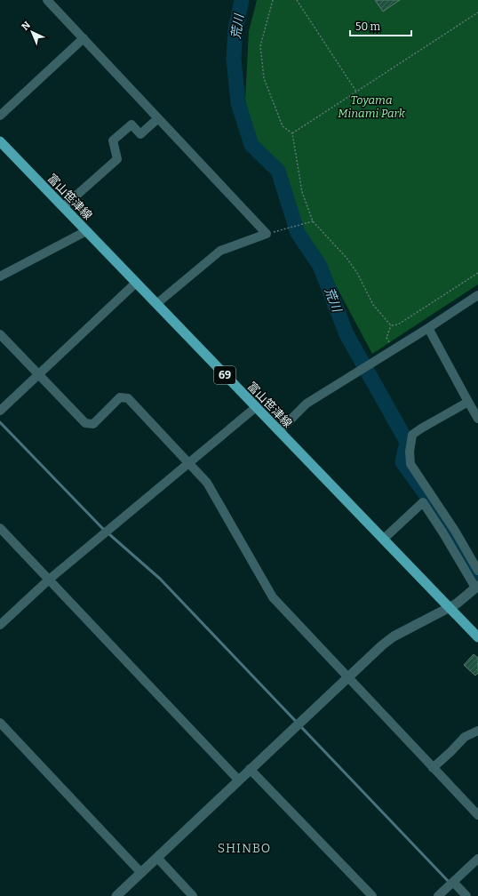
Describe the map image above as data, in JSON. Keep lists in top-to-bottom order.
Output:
{
  "streets": {
    "main road": ["富山笹津線", "69"]
  },
  "districts": ["SHINBO"],
  "water": ["荒川"],
  "parks": ["Toyama Minami Park"],
  "scale_bar": "50 m",
  "north": "top left"
}
